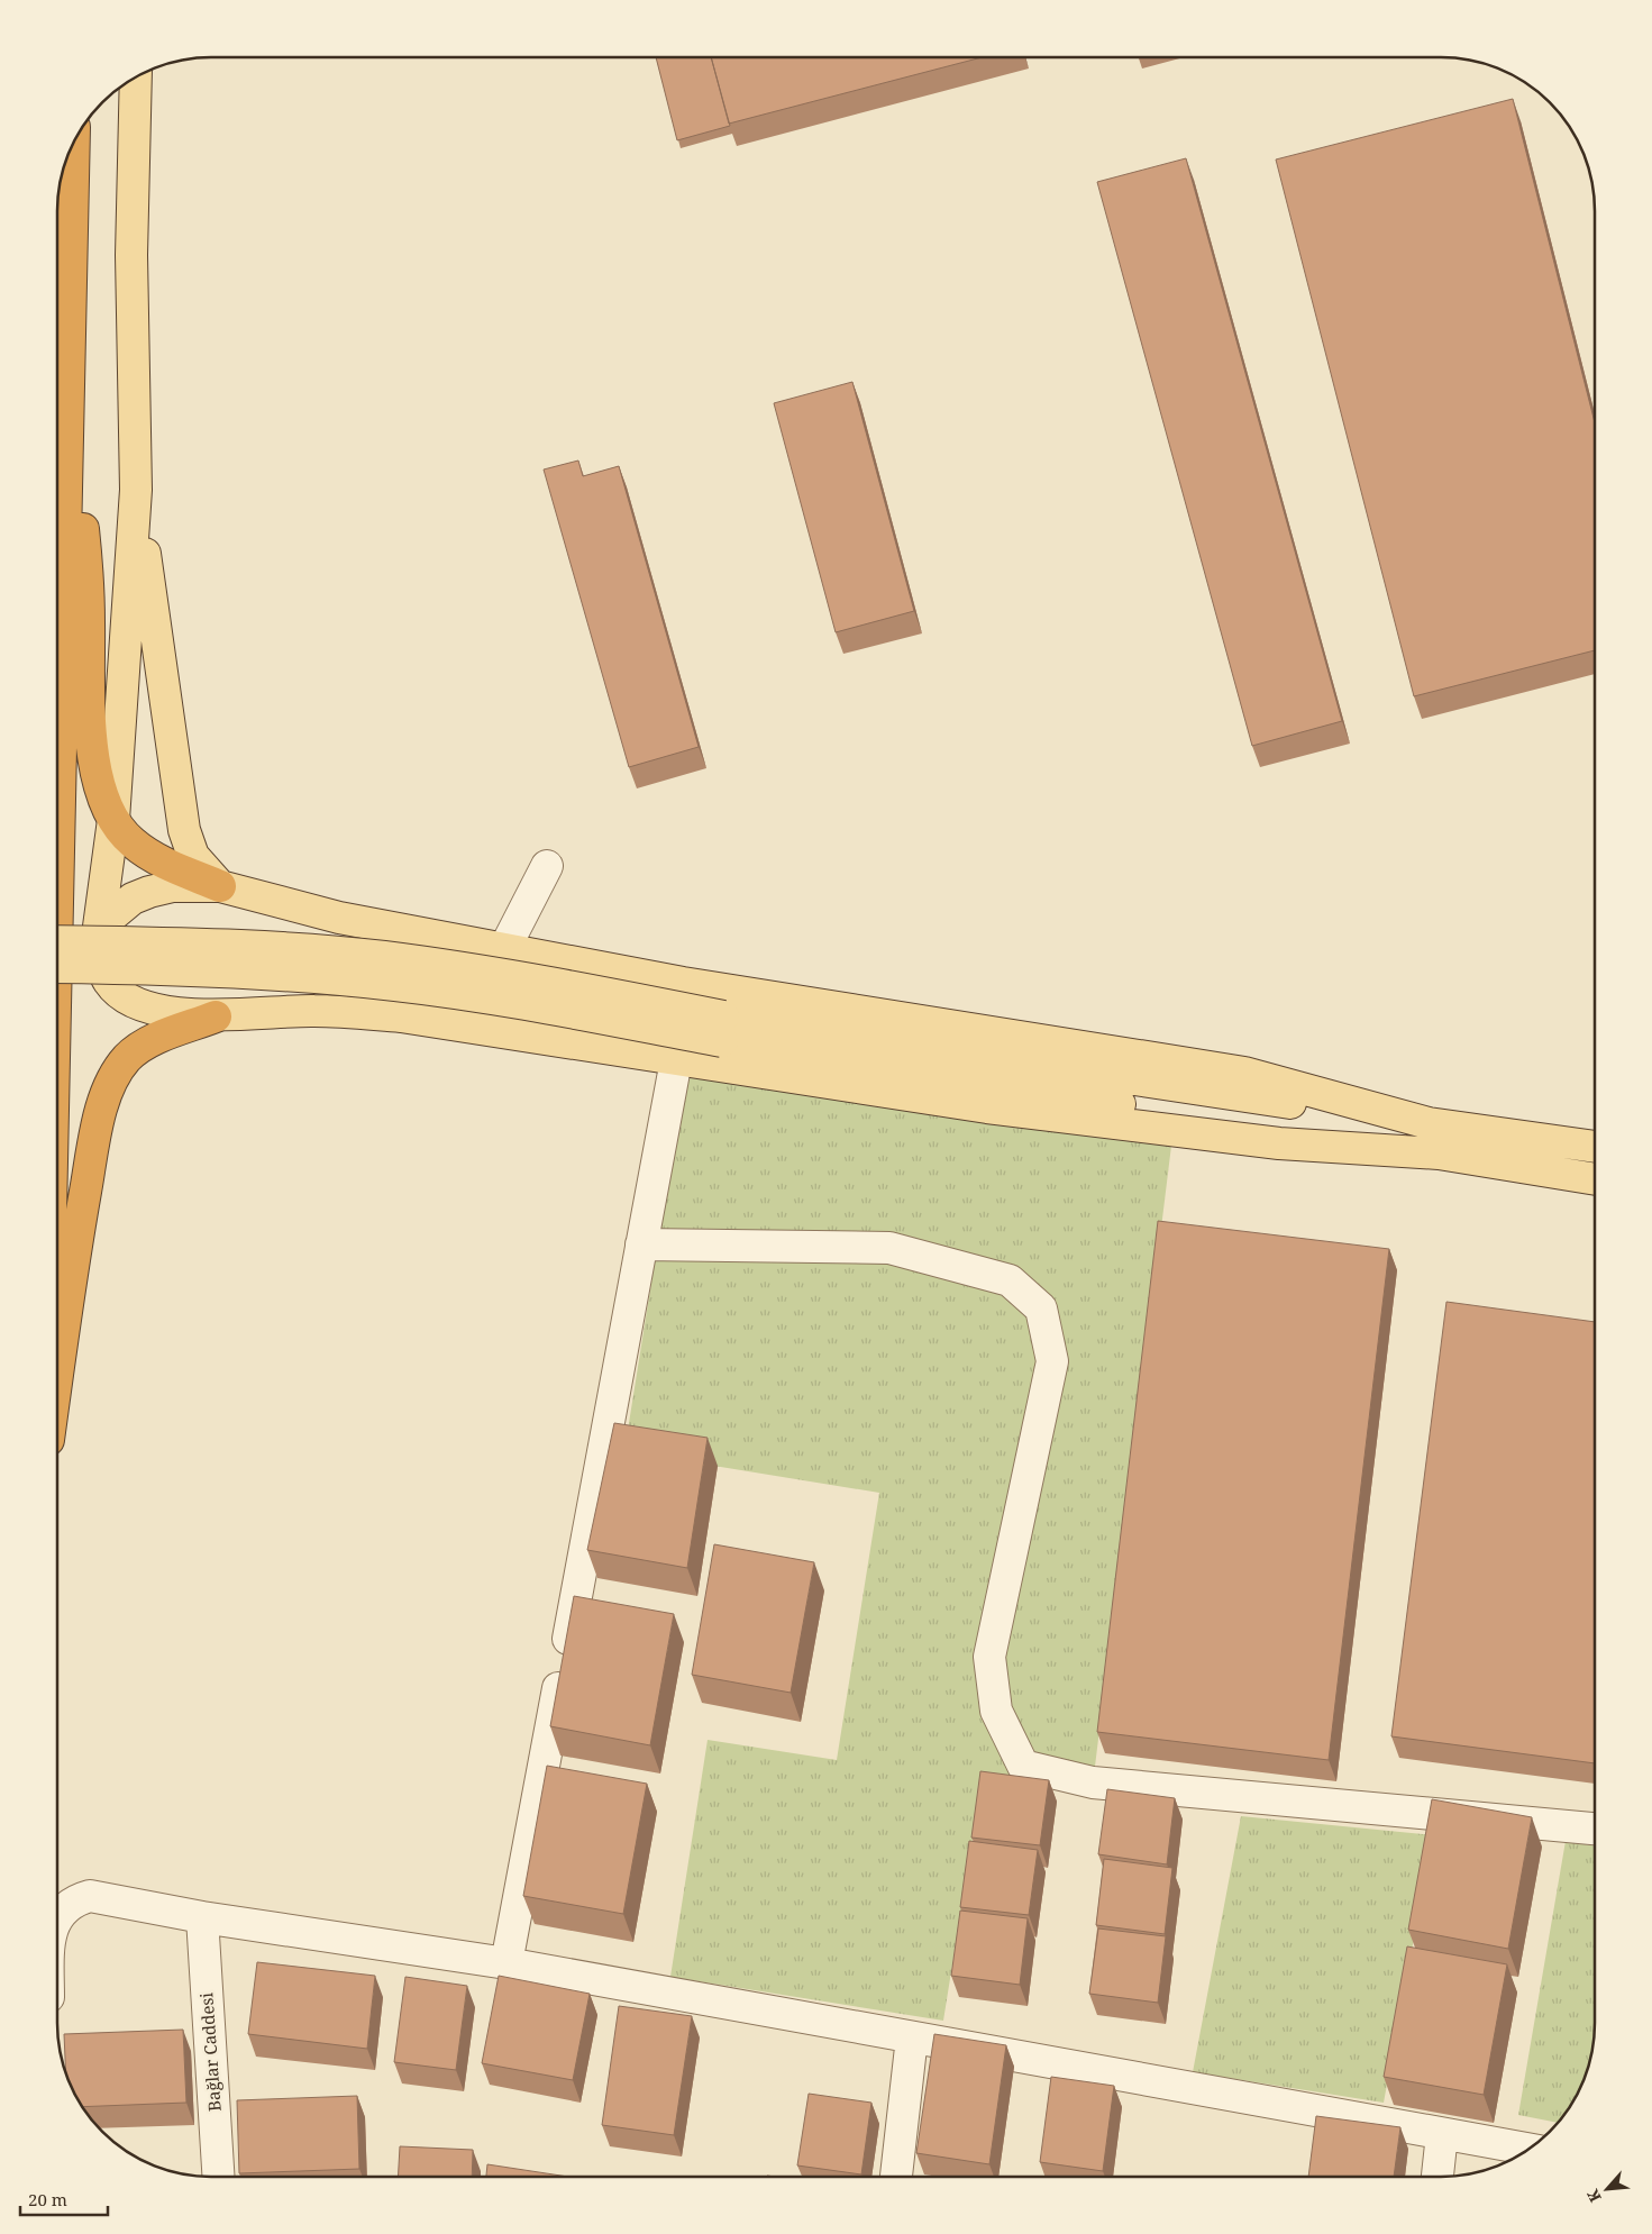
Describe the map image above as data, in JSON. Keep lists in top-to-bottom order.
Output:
{
  "streets": {
    "street": ["Bağlar Caddesi"]
  },
  "scale_bar": "20 m",
  "north": "bottom left"
}
